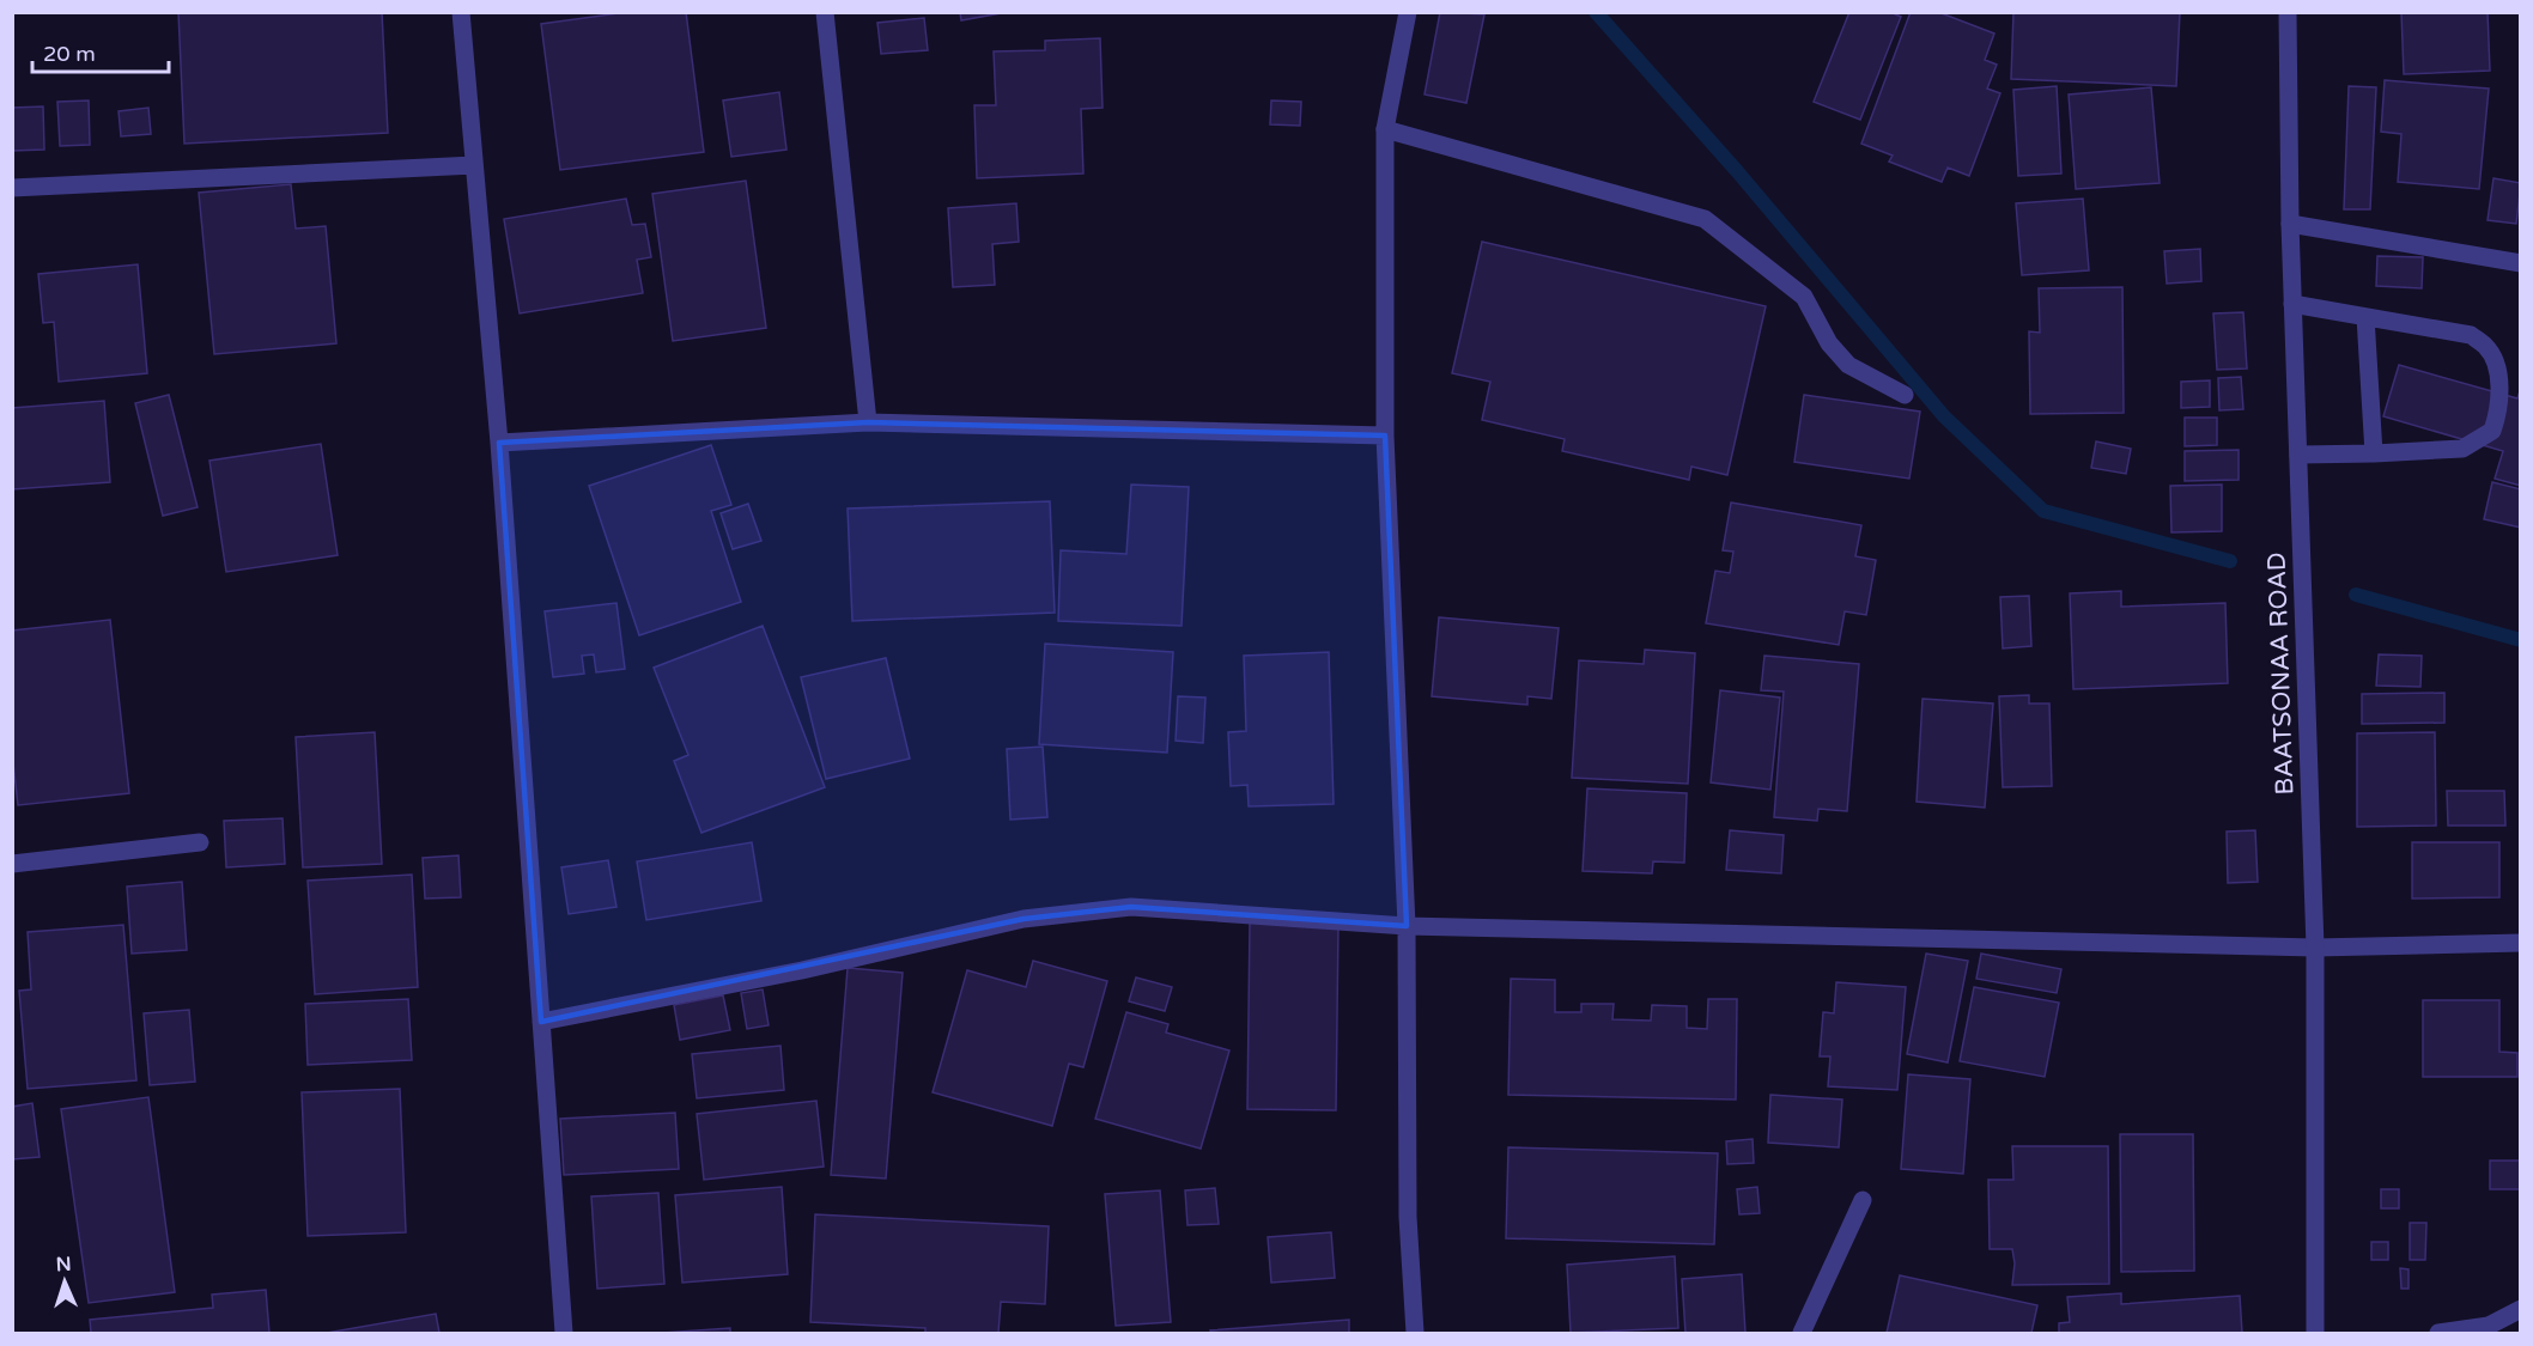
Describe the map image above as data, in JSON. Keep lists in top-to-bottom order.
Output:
{
  "streets": {
    "street": ["BAATSONAA ROAD"]
  },
  "scale_bar": "20 m",
  "north": "top"
}
